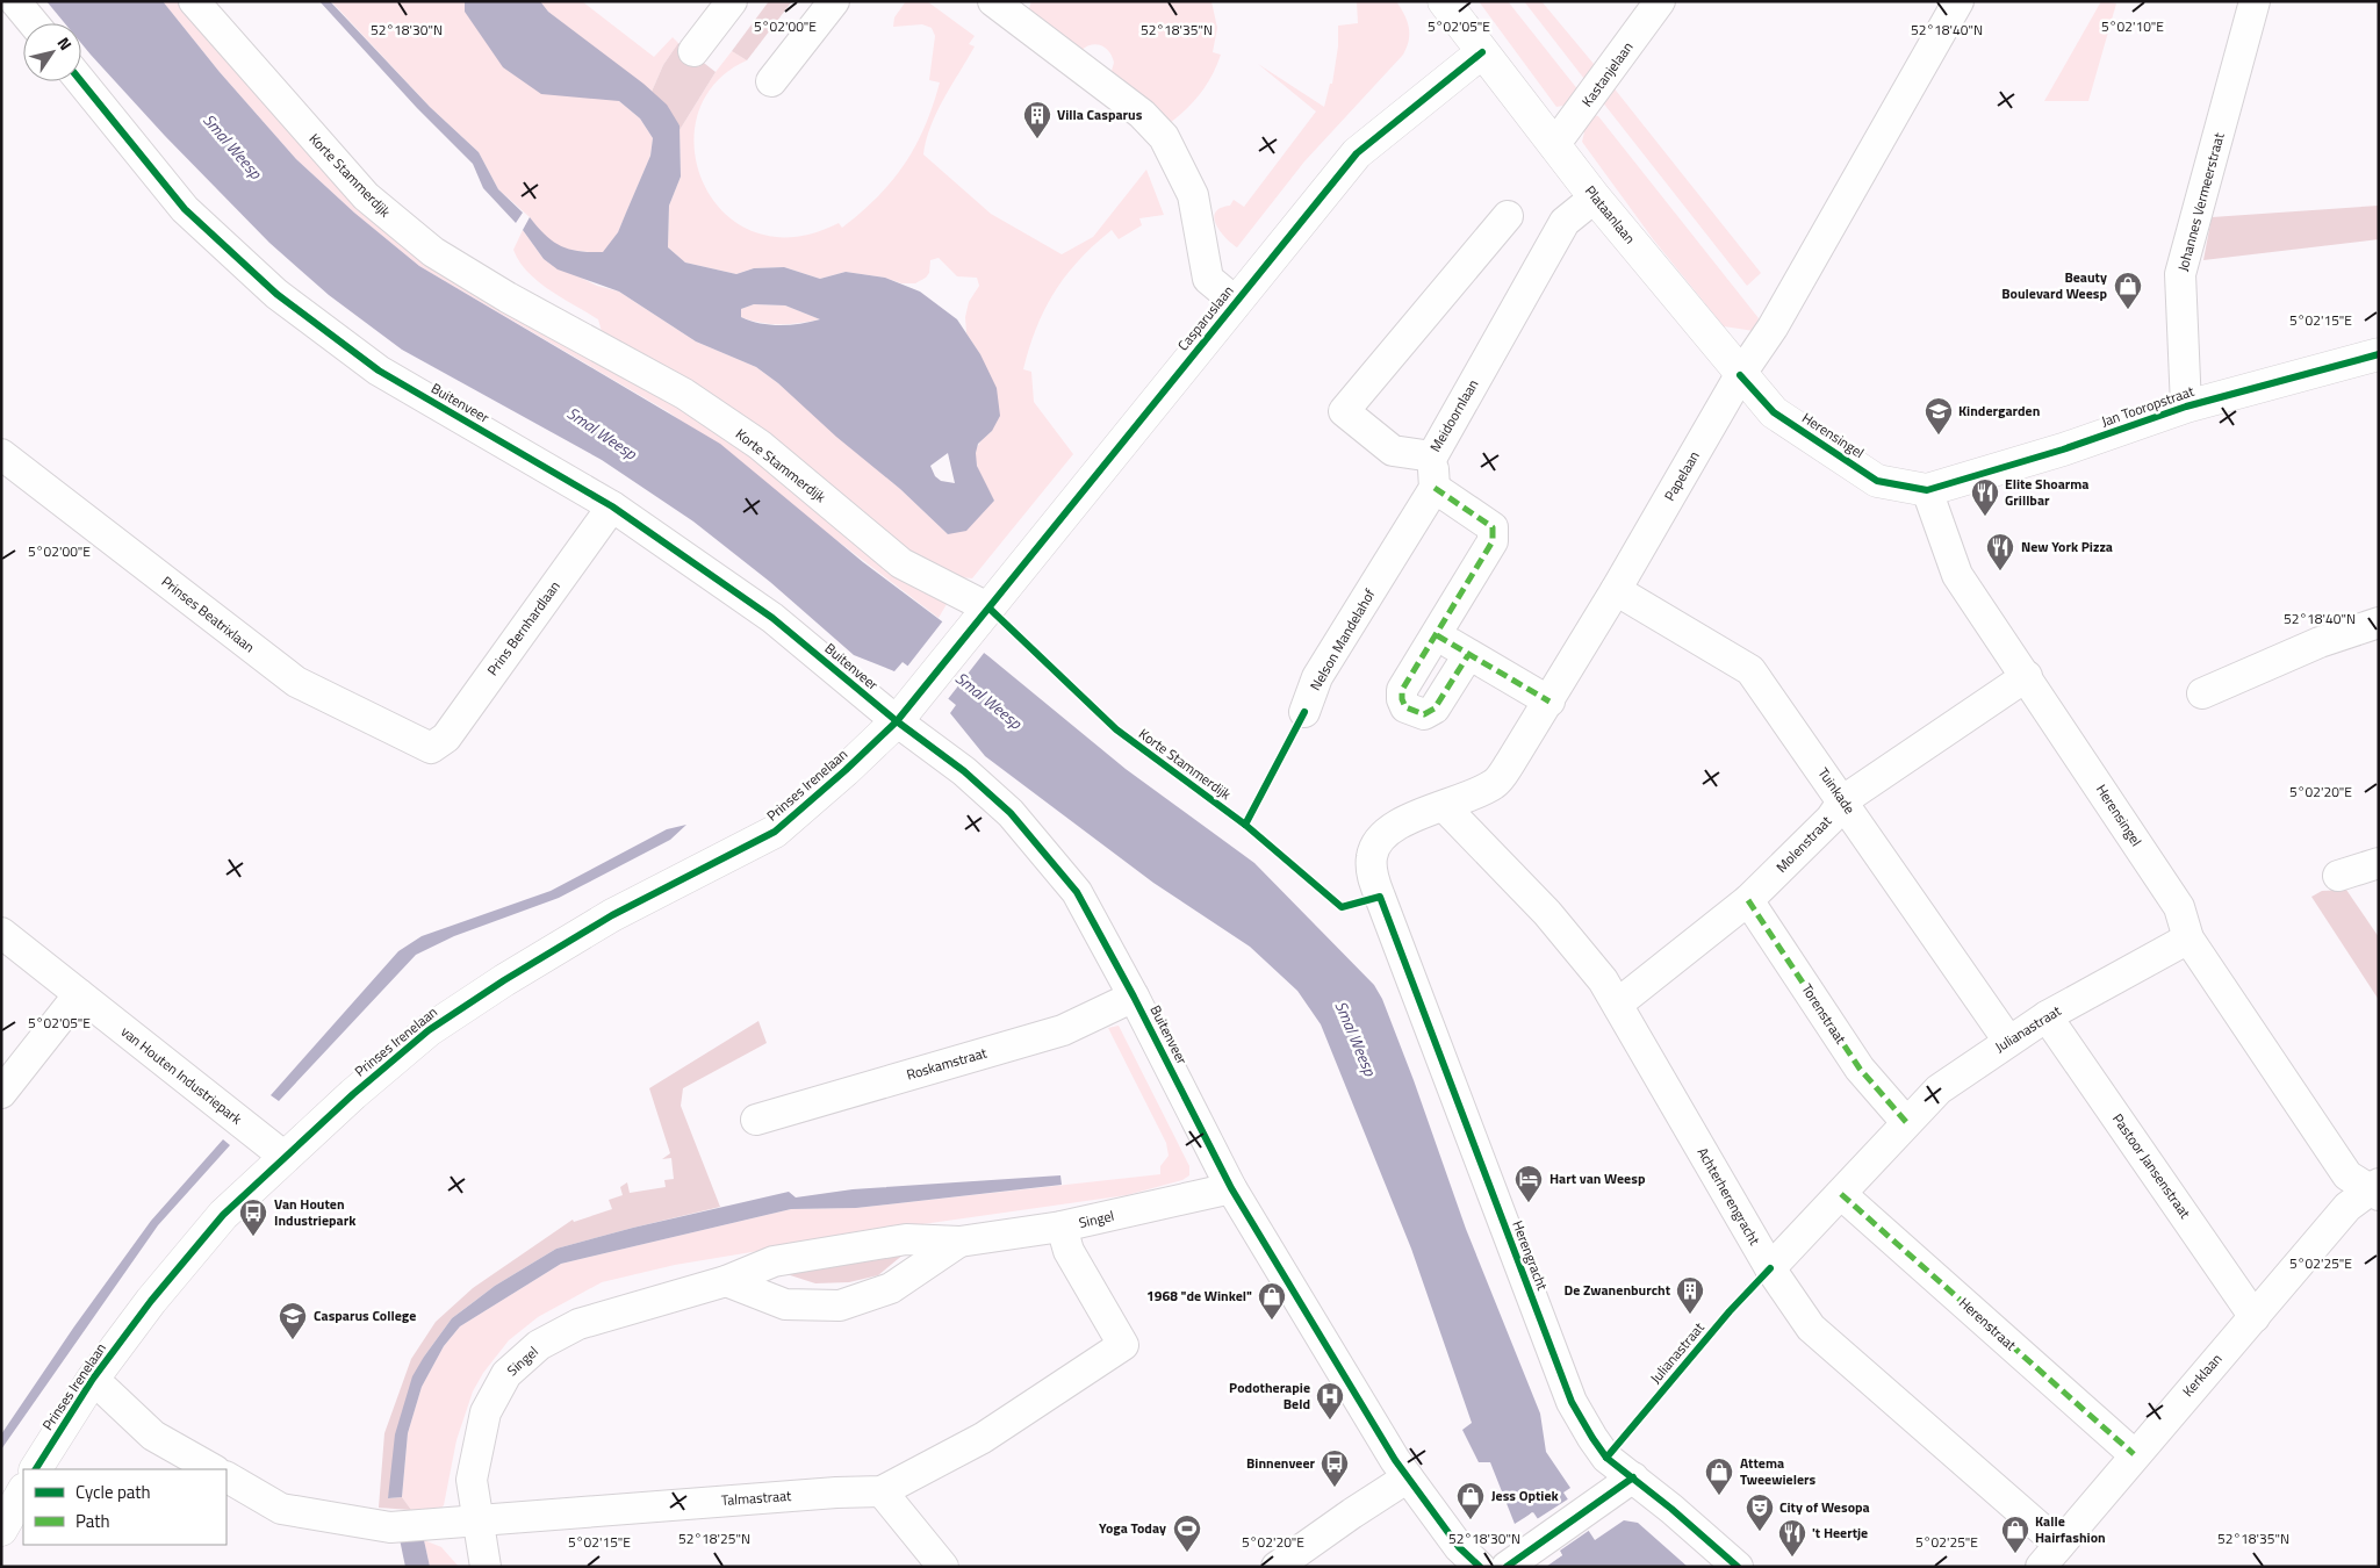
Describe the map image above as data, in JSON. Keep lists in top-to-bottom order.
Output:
{
  "streets": {
    "main road": [
      "Plataanlaan",
      "Casparuslaan",
      "Jan Tooropstraat",
      "Herensingel",
      "Prinses Irenelaan"
    ],
    "street": [
      "Kastanjelaan",
      "Korte Stammerdijk",
      "Johannes Vermeerstraat",
      "Buitenveer",
      "Meidoornlaan",
      "Papelaan",
      "Prinses Beatrixlaan",
      "Prins Bernhardlaan",
      "Nelson Mandelahof",
      "Tuinkade",
      "Molenstraat",
      "Torenstraat",
      "Julianastraat",
      "Roskamstraat",
      "van Houten Industriepark",
      "Pastoor Jansenstraat",
      "Achterherengracht",
      "Singel",
      "Herengracht",
      "Herenstraat",
      "Kerklaan",
      "Talmastraat"
    ]
  },
  "crossings": [
    ["Kastanjelaan", "Plataanlaan"],
    ["Korte Stammerdijk", "Casparuslaan"],
    ["Johannes Vermeerstraat", "Jan Tooropstraat"],
    ["Plataanlaan", "Casparuslaan"],
    ["Plataanlaan", "Meidoornlaan"],
    ["Plataanlaan", "Herensingel"],
    ["Plataanlaan", "Papelaan"],
    ["Casparuslaan", "Buitenveer"],
    ["Casparuslaan", "Prinses Irenelaan"],
    ["Buitenveer", "Prins Bernhardlaan"],
    ["Buitenveer", "Prinses Irenelaan"],
    ["Buitenveer", "Roskamstraat"],
    ["Buitenveer", "Singel"],
    ["Jan Tooropstraat", "Herensingel"],
    ["Herensingel", "Papelaan"],
    ["Herensingel", "Molenstraat"],
    ["Herensingel", "Julianastraat"],
    ["Herensingel", "Kerklaan"],
    ["Papelaan", "Tuinkade"],
    ["Papelaan", "Achterherengracht"],
    ["Papelaan", "Herengracht"],
    ["Prinses Beatrixlaan", "Prins Bernhardlaan"],
    ["Prinses Irenelaan", "van Houten Industriepark"],
    ["Tuinkade", "Molenstraat"],
    ["Tuinkade", "Julianastraat"],
    ["Molenstraat", "Torenstraat"],
    ["Molenstraat", "Achterherengracht"],
    ["Torenstraat", "Julianastraat"],
    ["Julianastraat", "Pastoor Jansenstraat"],
    ["Julianastraat", "Achterherengracht"],
    ["Julianastraat", "Herenstraat"],
    ["Pastoor Jansenstraat", "Kerklaan"],
    ["Achterherengracht", "Kerklaan"],
    ["Singel", "Talmastraat"],
    ["Herenstraat", "Kerklaan"]
  ],
  "water": ["Smal Weesp"],
  "places": {
    "building": ["Villa Casparus", "De Zwanenburcht"],
    "shop": [
      "Beauty Boulevard Weesp",
      "1968 \"de Winkel\"",
      "Attema Tweewielers",
      "Jess Optiek",
      "Kalle Hairfashion"
    ],
    "school or university": ["Kindergarden", "Casparus College"],
    "restaurant": ["Elite Shoarma Grillbar", "New York Pizza", "'t Heertje"],
    "hotel": ["Hart van Weesp"],
    "bus stop": ["Van Houten Industriepark", "Binnenveer"],
    "hospital": ["Podotherapie Beld"],
    "theatre": ["City of Wesopa"],
    "sports": ["Yoga Today"]
  },
  "legend": ["Cycle path", "Path"],
  "north": "top right",
  "coordinates": [
    "5°02'00\"E",
    "5°02'05\"E",
    "5°02'10\"E",
    "52°18'30\"N",
    "52°18'35\"N",
    "52°18'40\"N",
    "5°02'15\"E",
    "5°02'20\"E",
    "5°02'25\"E",
    "52°18'25\"N"
  ]
}
